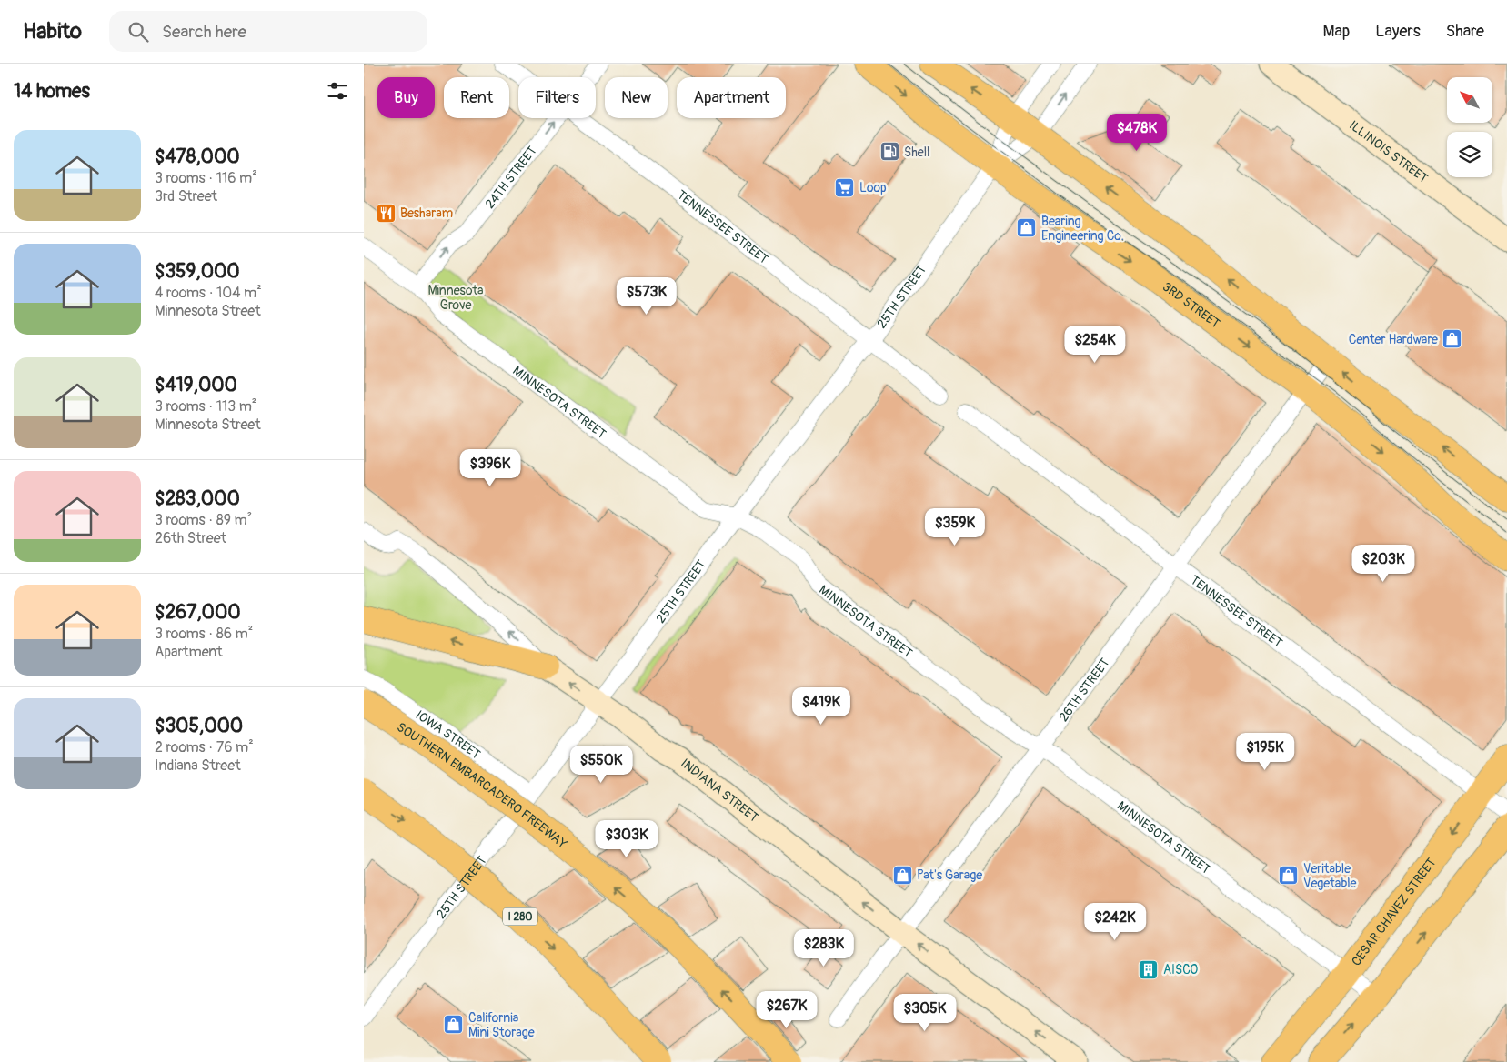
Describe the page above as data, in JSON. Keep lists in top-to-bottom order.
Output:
{
  "streets": {
    "main road": [
      "ILLINOIS STREET",
      "3RD STREET",
      "SOUTHERN EMBARCADERO FREEWAY",
      "INDIANA STREET",
      "CESAR CHAVEZ STREET",
      "I 280"
    ],
    "street": [
      "24TH STREET",
      "TENNESSEE STREET",
      "25TH STREET",
      "MINNESOTA STREET",
      "26TH STREET",
      "IOWA STREET"
    ]
  },
  "crossings": [
    ["24TH STREET", "MINNESOTA STREET"],
    ["TENNESSEE STREET", "25TH STREET"],
    ["TENNESSEE STREET", "26TH STREET"],
    ["TENNESSEE STREET", "CESAR CHAVEZ STREET"],
    ["25TH STREET", "3RD STREET"],
    ["25TH STREET", "MINNESOTA STREET"],
    ["25TH STREET", "IOWA STREET"],
    ["25TH STREET", "INDIANA STREET"],
    ["3RD STREET", "26TH STREET"],
    ["MINNESOTA STREET", "26TH STREET"],
    ["MINNESOTA STREET", "CESAR CHAVEZ STREET"],
    ["26TH STREET", "INDIANA STREET"]
  ],
  "one_way": ["24TH STREET", "INDIANA STREET"],
  "parks": ["Minnesota Grove"],
  "places": {
    "fuel station": ["Shell"],
    "supermarket": ["Loop"],
    "restaurant": ["Besharam"],
    "shop": [
      "Bearing Engineering Co.",
      "Center Hardware",
      "Pat's Garage",
      "Veritable Vegetable",
      "California Mini Storage"
    ],
    "building": ["AISCO"]
  },
  "north": "top left",
  "page": {
    "header": "Habito",
    "search": "Search here",
    "nav": ["Map", "Layers", "Share"],
    "heading": "14 homes",
    "chip": [
      "Buy",
      "Rent",
      "Filters",
      "New",
      "Apartment"
    ],
    "price": [
      "$478K",
      "$573K",
      "$254K",
      "$396K",
      "$359K",
      "$203K",
      "$419K",
      "$195K",
      "$550K",
      "$303K",
      "$242K",
      "$283K",
      "$267K",
      "$305K"
    ],
    "list": [
      {
        "name": "$478,000",
        "note": "3 rooms · 116 m² · 3rd Street"
      },
      {
        "name": "$359,000",
        "note": "4 rooms · 104 m² · Minnesota Street"
      },
      {
        "name": "$419,000",
        "note": "3 rooms · 113 m² · Minnesota Street"
      },
      {
        "name": "$283,000",
        "note": "3 rooms · 89 m² · 26th Street"
      },
      {
        "name": "$267,000",
        "note": "3 rooms · 86 m² · Apartment"
      },
      {
        "name": "$305,000",
        "note": "2 rooms · 76 m² · Indiana Street"
      }
    ]
  }
}
